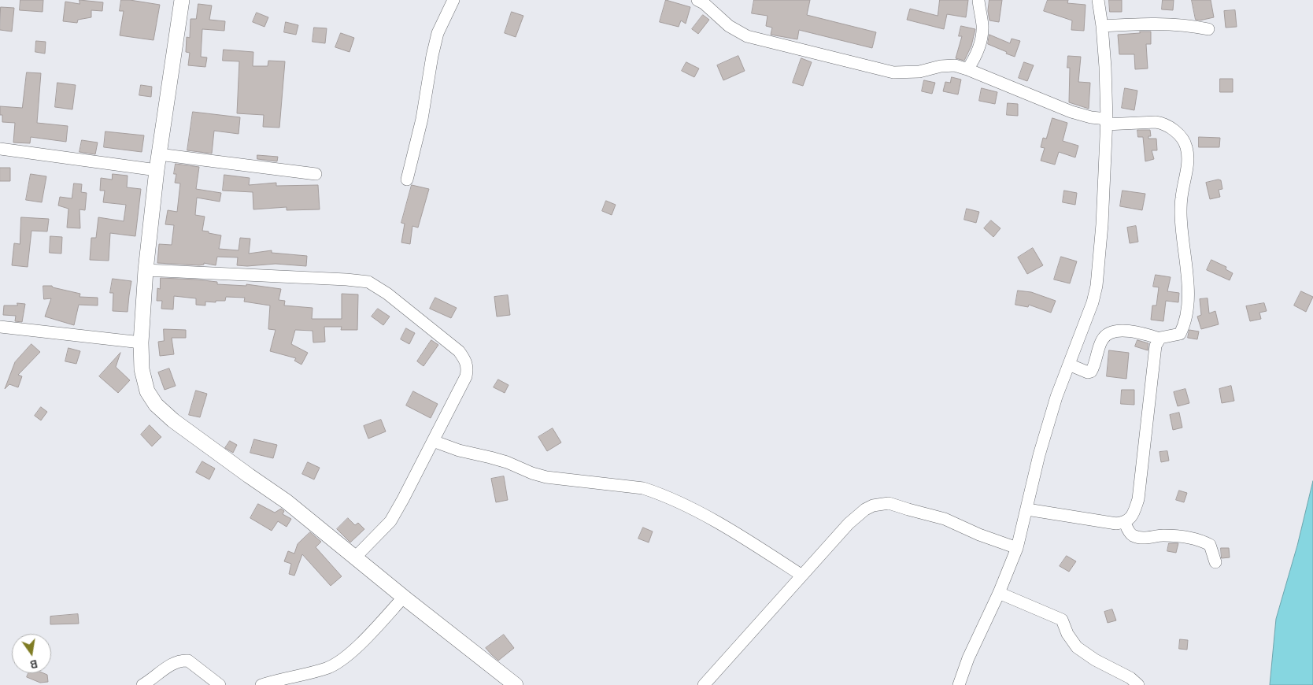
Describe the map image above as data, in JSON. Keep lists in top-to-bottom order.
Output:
{
  "north": "bottom"
}
